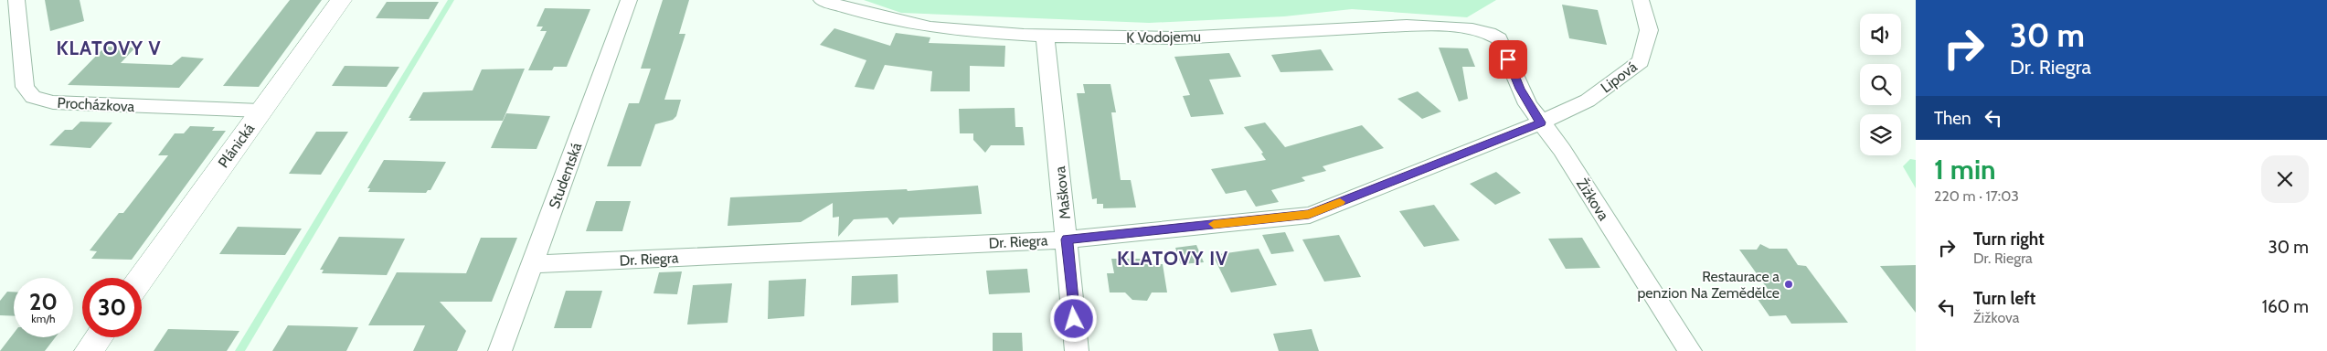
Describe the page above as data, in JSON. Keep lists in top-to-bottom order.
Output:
{
  "streets": {
    "main road": ["Plánická"],
    "street": [
      "K Vodojemu",
      "Lipová",
      "Procházkova",
      "Studentská",
      "Maškova",
      "Žižkova",
      "Dr. Riegra"
    ]
  },
  "crossings": [
    ["K Vodojemu", "Maškova"],
    ["K Vodojemu", "Žižkova"],
    ["Lipová", "Žižkova"],
    ["Lipová", "Dr. Riegra"],
    ["Procházkova", "Plánická"],
    ["Studentská", "Dr. Riegra"],
    ["Maškova", "Dr. Riegra"],
    ["Žižkova", "Dr. Riegra"]
  ],
  "districts": ["KLATOVY V", "KLATOVY IV"],
  "places": ["Restaurace a penzion Na Zemědělce"],
  "page": {
    "turn": ["30 m", "Dr. Riegra"],
    "then": "Then",
    "heading": ["1 min", "220 m · 17:03"],
    "list": [
      {
        "name": "Turn right",
        "note": "Dr. Riegra",
        "value": "30 m"
      },
      {
        "name": "Turn left",
        "note": "Žižkova",
        "value": "160 m"
      }
    ],
    "speed": "20 km/h",
    "limit": "30"
  }
}
